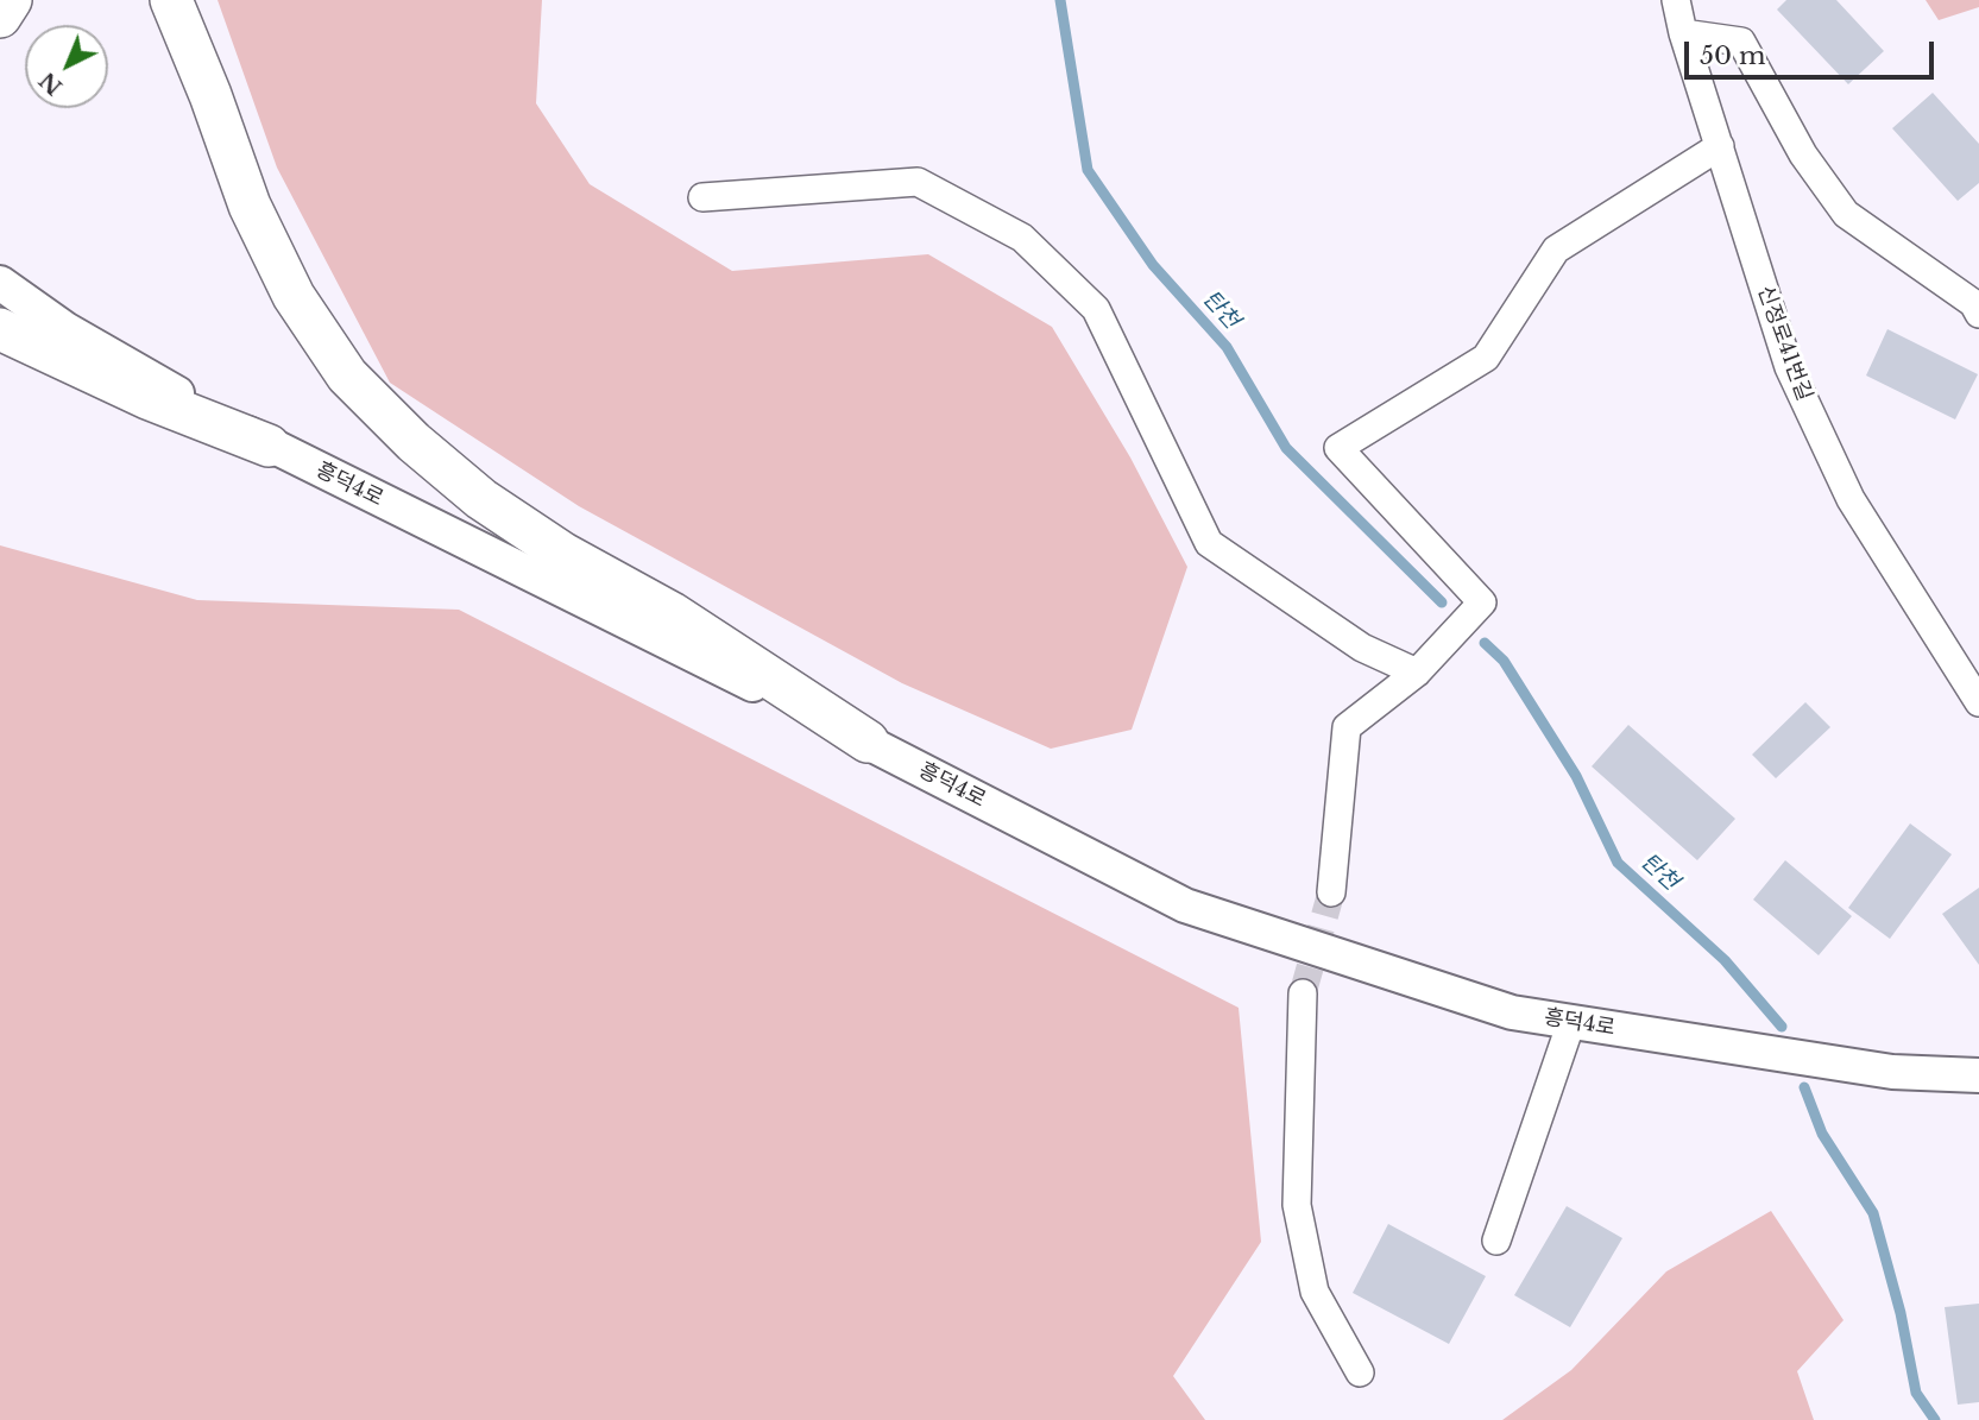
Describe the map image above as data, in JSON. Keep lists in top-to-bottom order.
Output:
{
  "streets": {
    "street": ["신정로41번길", "흥덕4로"]
  },
  "water": ["탄천"],
  "scale_bar": "50 m",
  "north": "bottom left"
}
